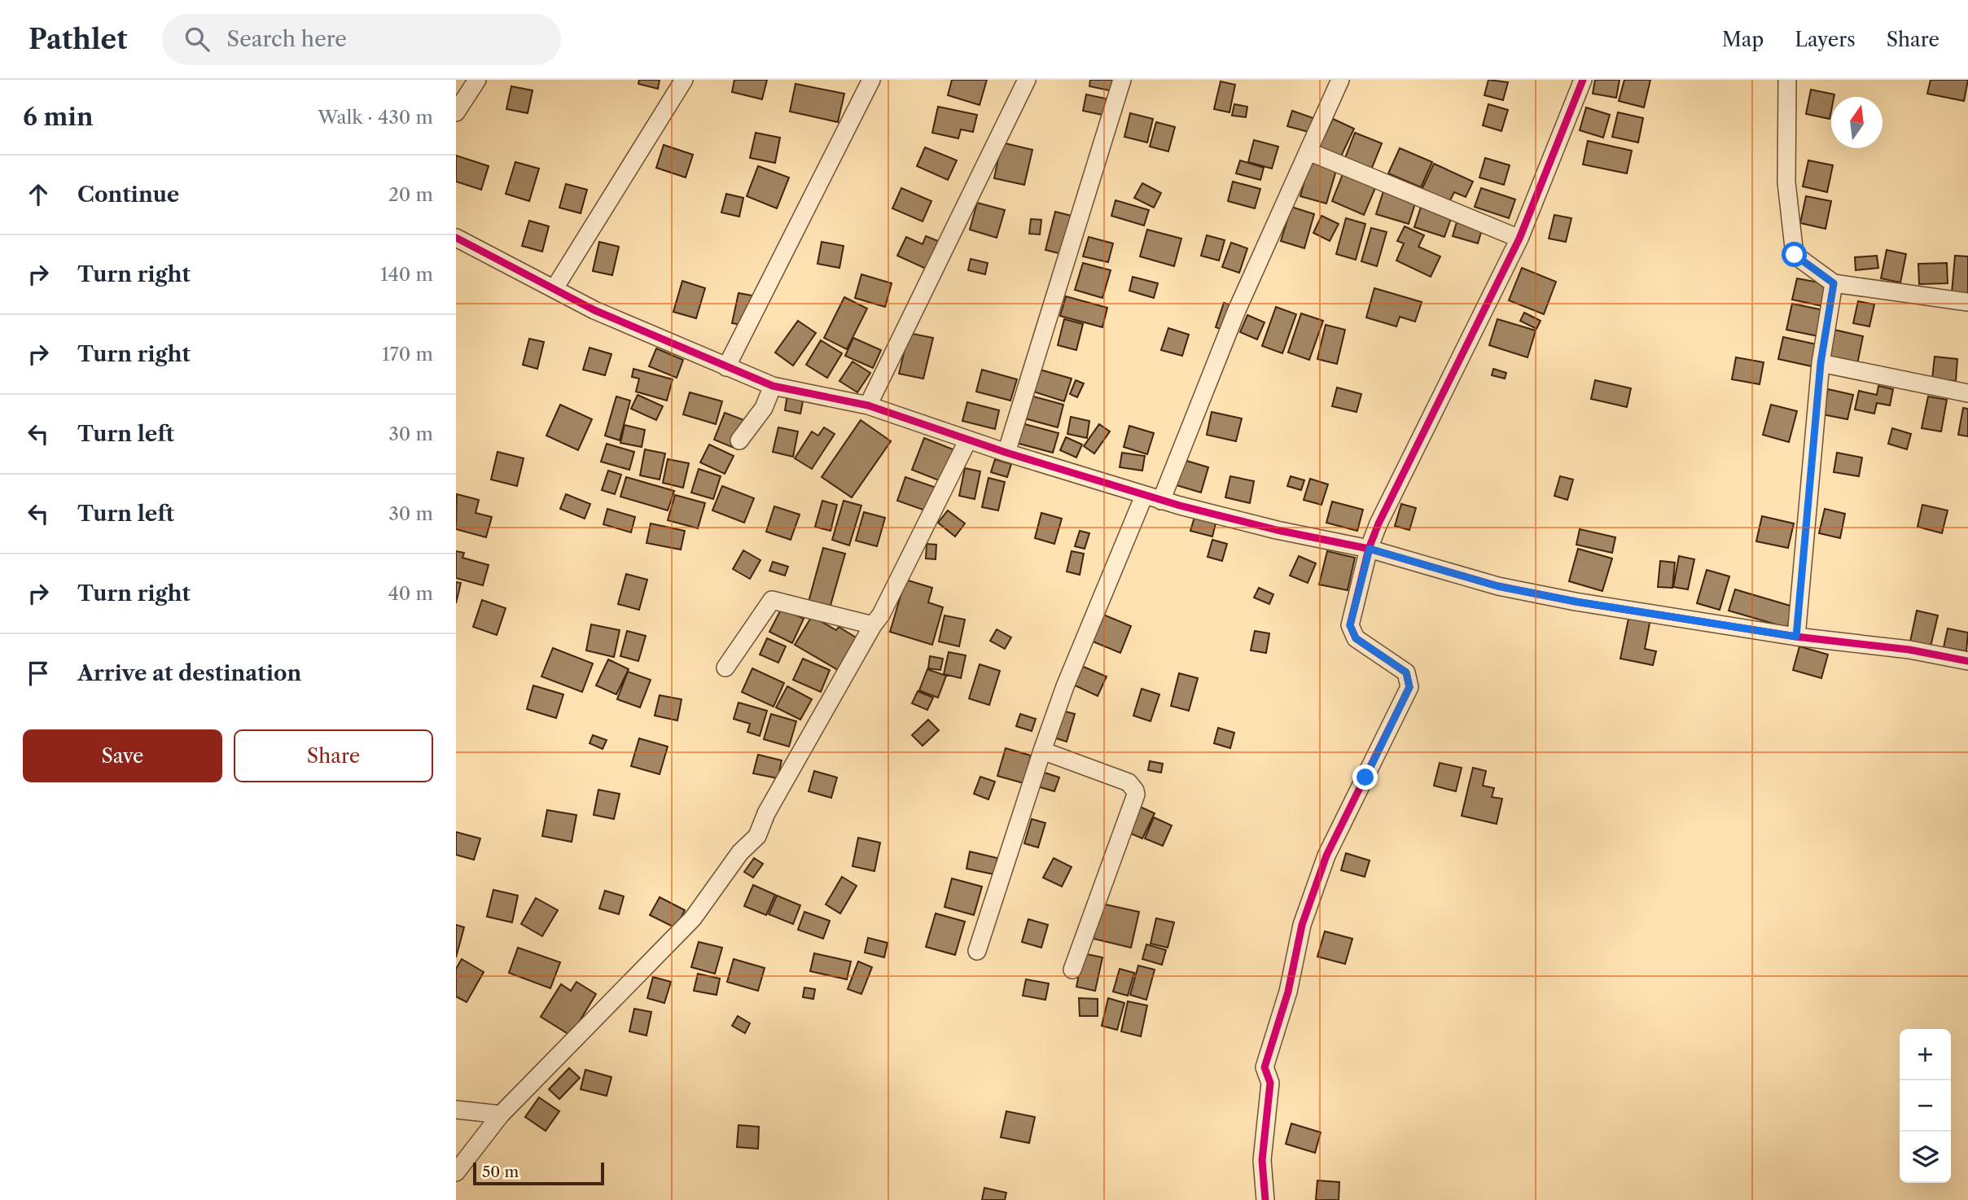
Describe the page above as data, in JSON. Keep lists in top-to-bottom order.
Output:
{
  "scale_bar": "50 m",
  "north": "top",
  "page": {
    "header": "Pathlet",
    "search": "Search here",
    "nav": ["Map", "Layers", "Share"],
    "heading": ["6 min", "Walk · 430 m"],
    "list": [
      ["Continue", "20 m"],
      ["Turn right", "140 m"],
      ["Turn right", "170 m"],
      ["Turn left", "30 m"],
      ["Turn left", "30 m"],
      ["Turn right", "40 m"],
      "Arrive at destination"
    ],
    "buttons": ["Save", "Share"],
    "map_buttons": ["+", "−"],
    "scale": "50 m"
  }
}
